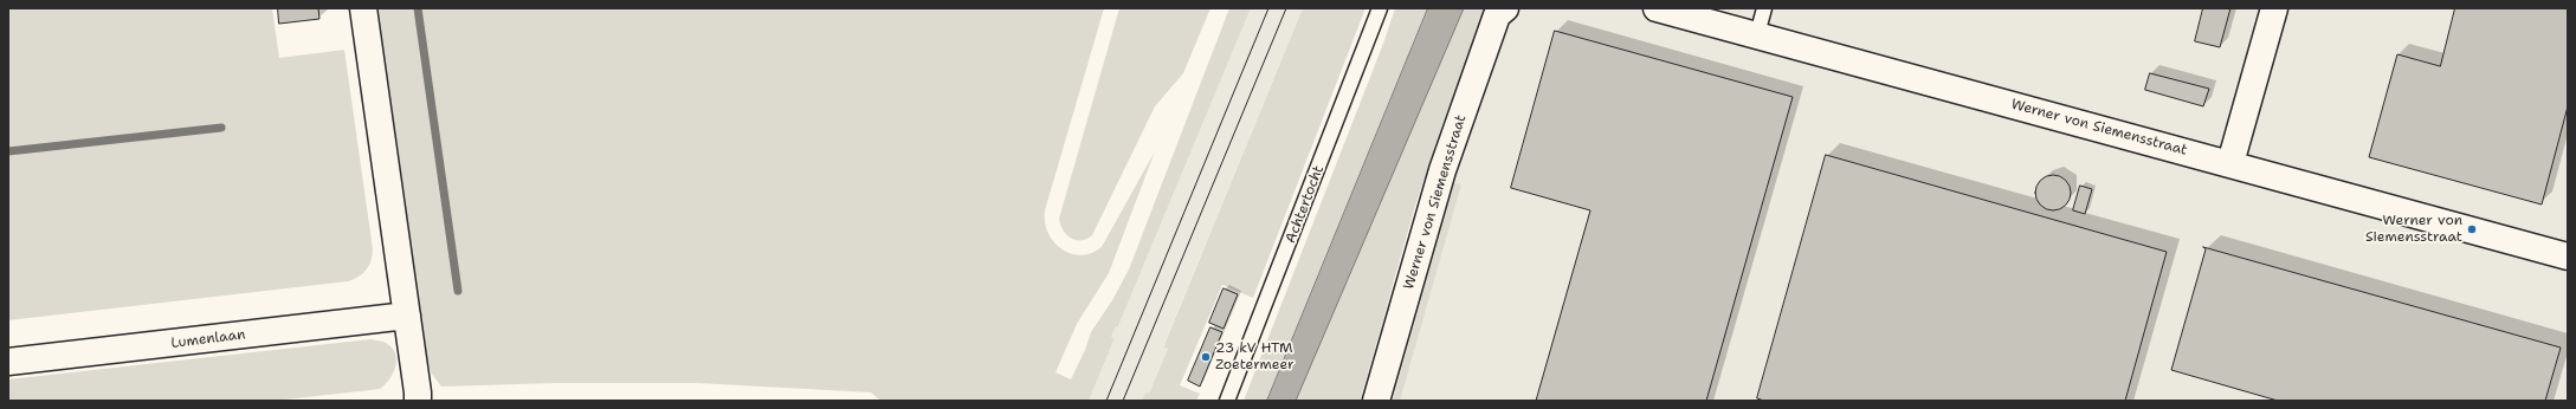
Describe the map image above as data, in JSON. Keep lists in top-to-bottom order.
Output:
{
  "streets": {
    "street": ["Werner von Siemensstraat", "Lumenlaan"],
    "lane": ["Achtertocht"]
  },
  "places": ["Werner von Siemensstraat", "23 kV HTM Zoetermeer"]
}
